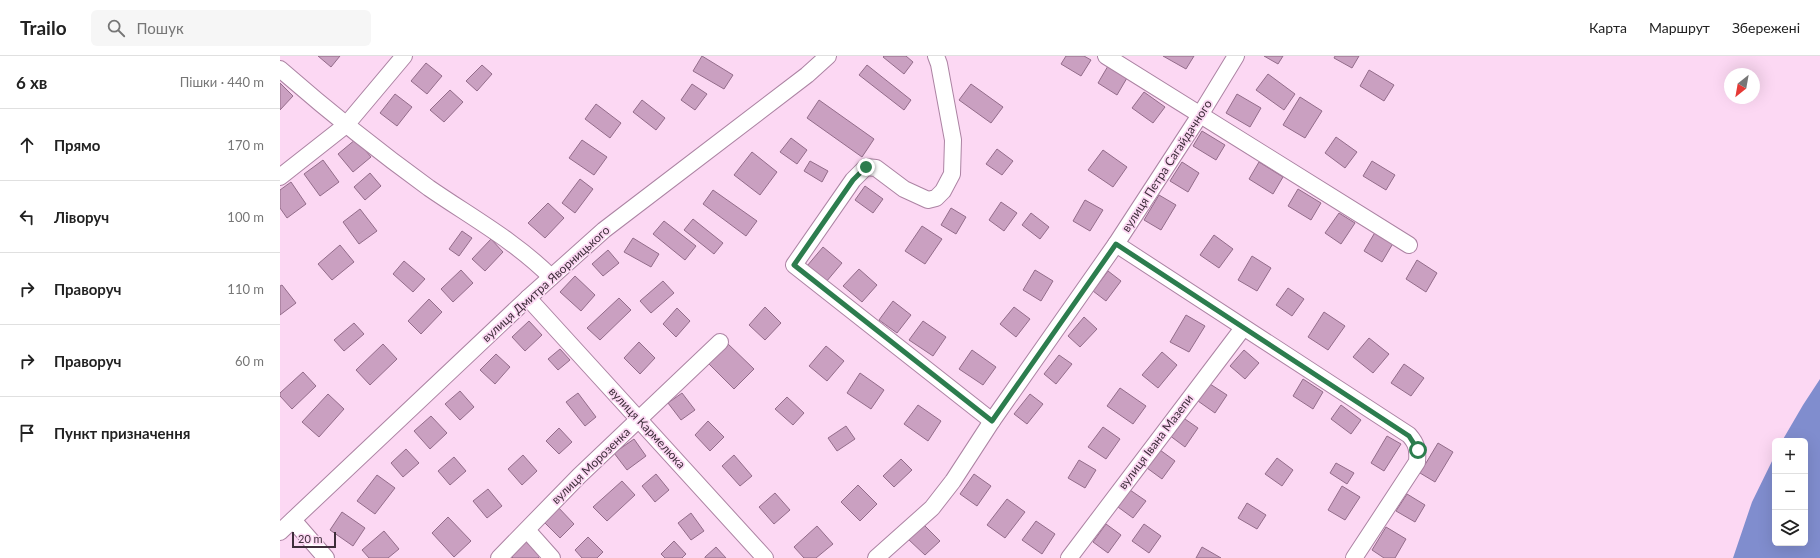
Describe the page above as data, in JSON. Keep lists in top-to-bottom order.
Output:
{
  "streets": {
    "street": [
      "вулиця Петра Сагайдачного",
      "вулиця Дмитра Яворницького",
      "вулиця Кармелюка",
      "вулиця Івана Мазепи",
      "вулиця Морозенка"
    ]
  },
  "crossings": [
    ["вулиця Дмитра Яворницького", "вулиця Кармелюка"],
    ["вулиця Кармелюка", "вулиця Морозенка"]
  ],
  "scale_bar": "20 m",
  "north": "bottom left",
  "page": {
    "header": "Trailo",
    "search": "Пошук",
    "nav": ["Карта", "Маршрут", "Збережені"],
    "heading": ["6 хв", "Пішки · 440 m"],
    "list": [
      ["Прямо", "170 m"],
      ["Ліворуч", "100 m"],
      ["Праворуч", "110 m"],
      ["Праворуч", "60 m"],
      "Пункт призначення"
    ],
    "map_buttons": ["+", "−"],
    "scale": "20 m"
  }
}
